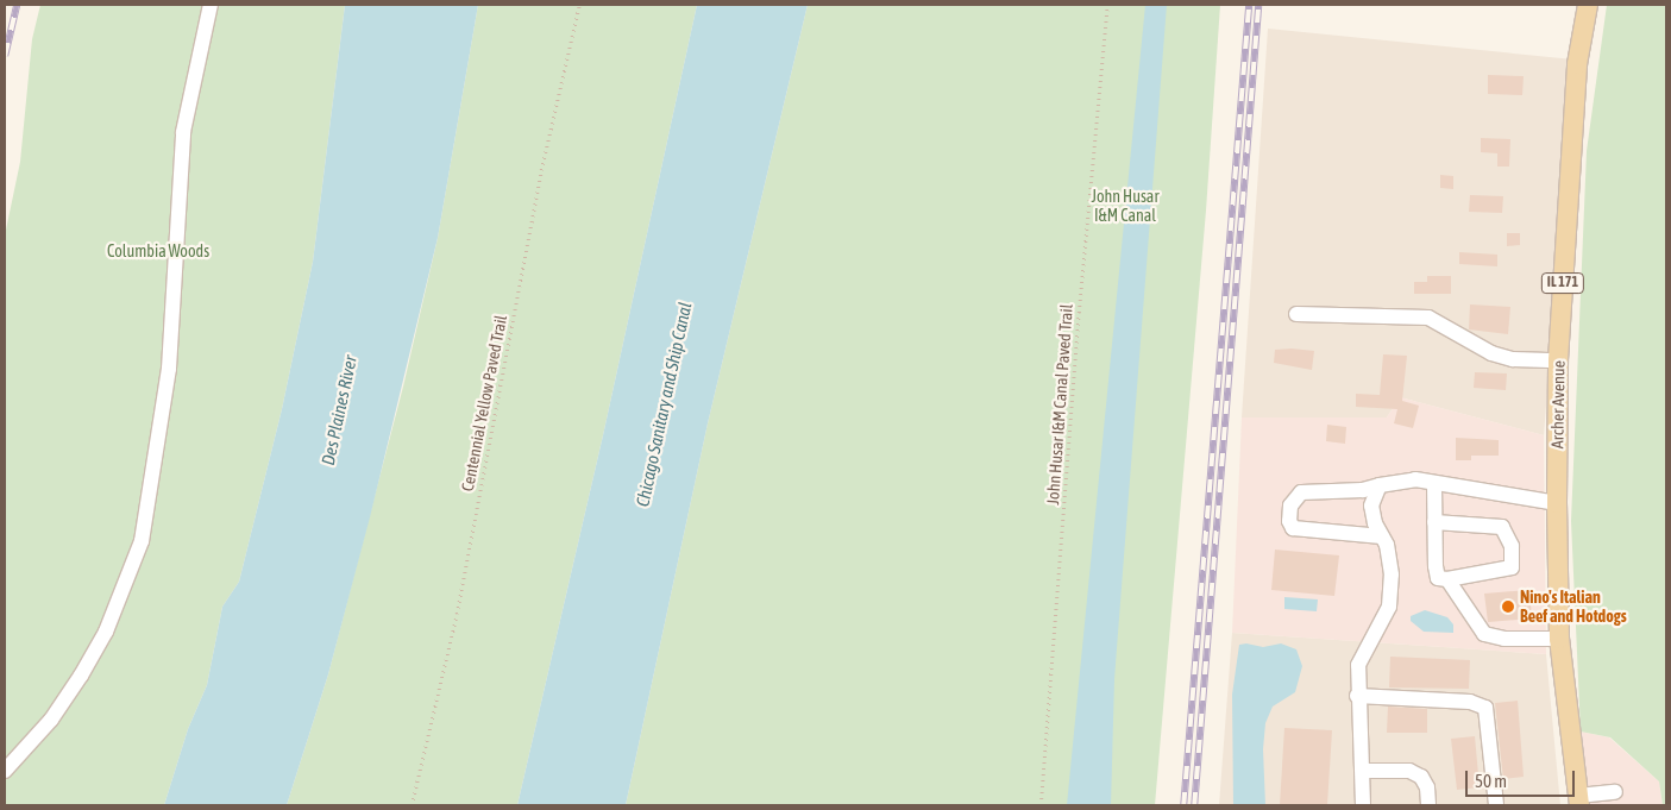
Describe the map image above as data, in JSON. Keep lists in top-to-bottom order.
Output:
{
  "streets": {
    "main road": ["IL 171", "Archer Avenue"],
    "path": ["Centennial Yellow Paved Trail", "John Husar I&M Canal Paved Trail"]
  },
  "water": ["Chicago Sanitary and Ship Canal", "Des Plaines River"],
  "parks": ["John Husar I&M Canal", "Columbia Woods"],
  "places": ["Nino's Italian Beef and Hotdogs"],
  "scale_bar": "50 m"
}
